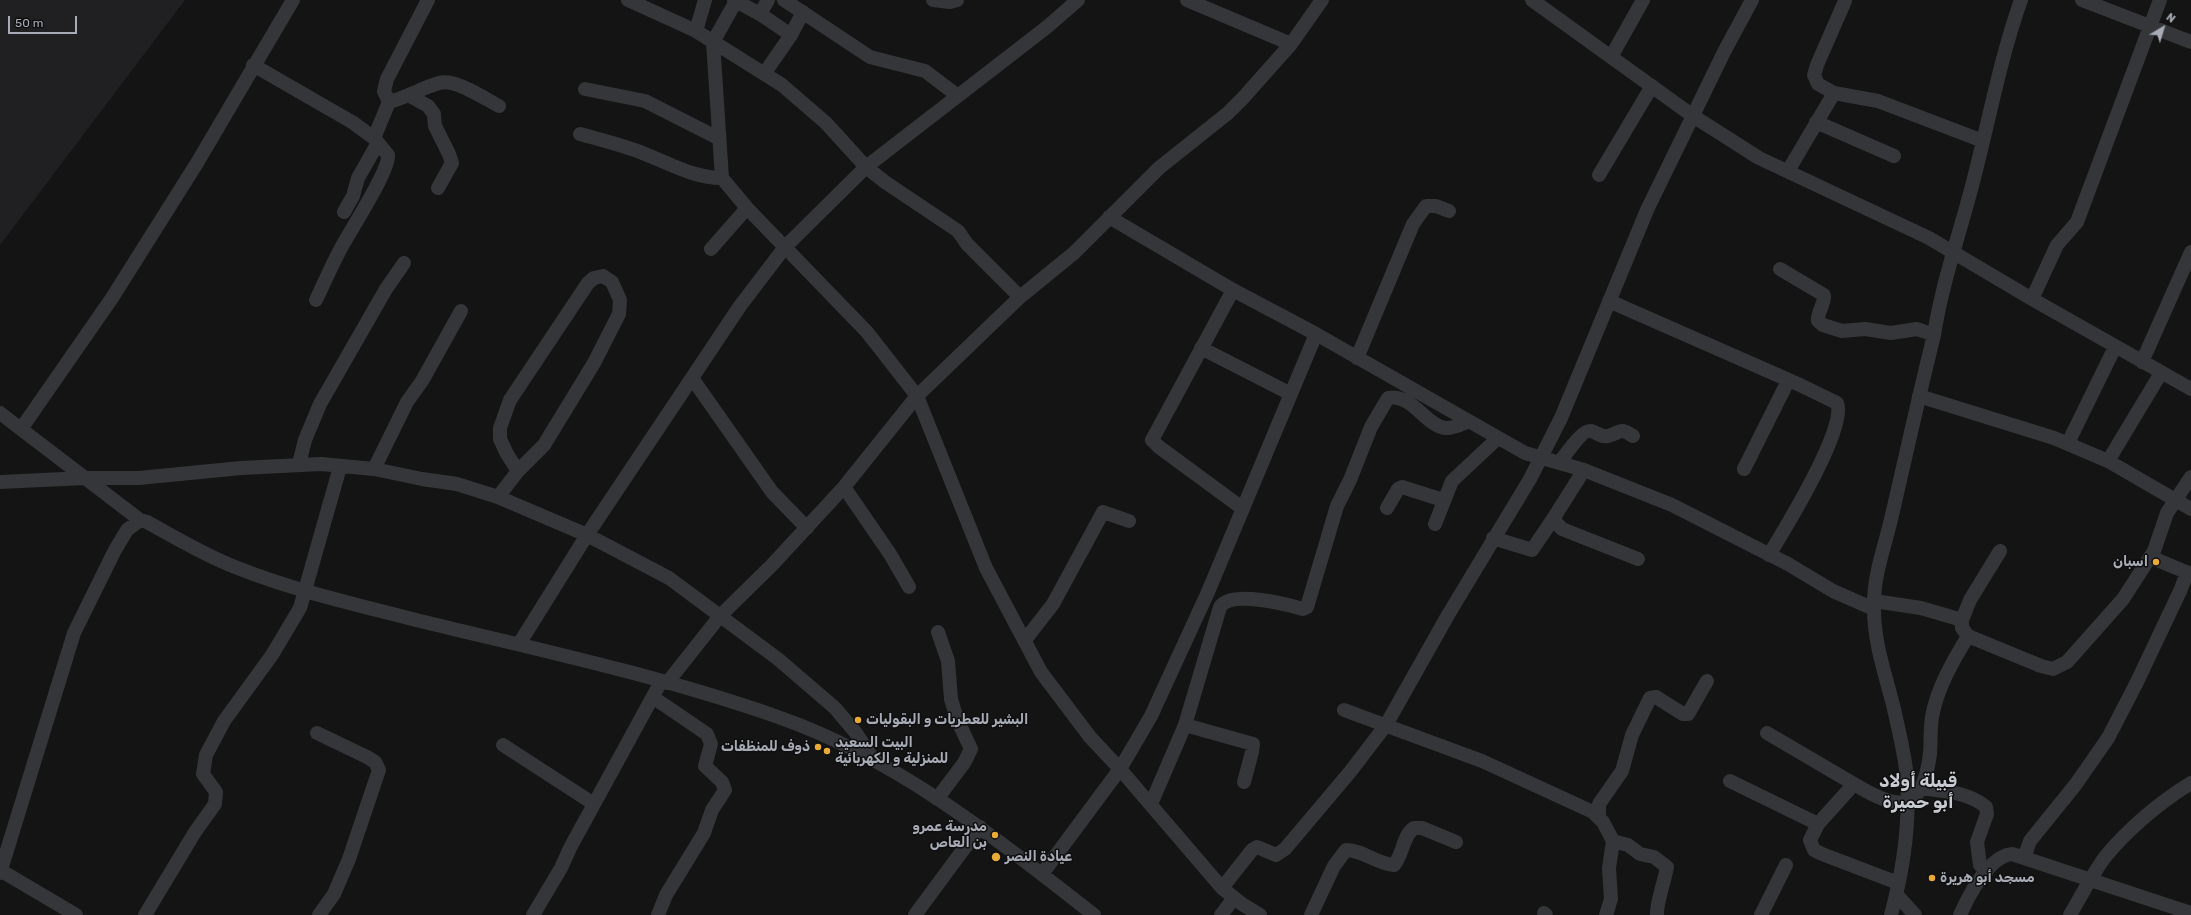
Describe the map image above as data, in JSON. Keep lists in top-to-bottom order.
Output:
{
  "districts": ["قبيلة أولاد أبو حميرة"],
  "places": [
    "اسبان",
    "البشير للعطريات و البقوليات",
    "ذوف للمنظفات",
    "البيت السعيد للمنزلية و الكهربائية",
    "مدرسة عمرو بن العاص",
    "عيادة النصر",
    "مسجد أبو هريرة"
  ],
  "scale_bar": "50 m",
  "north": "top right"
}
